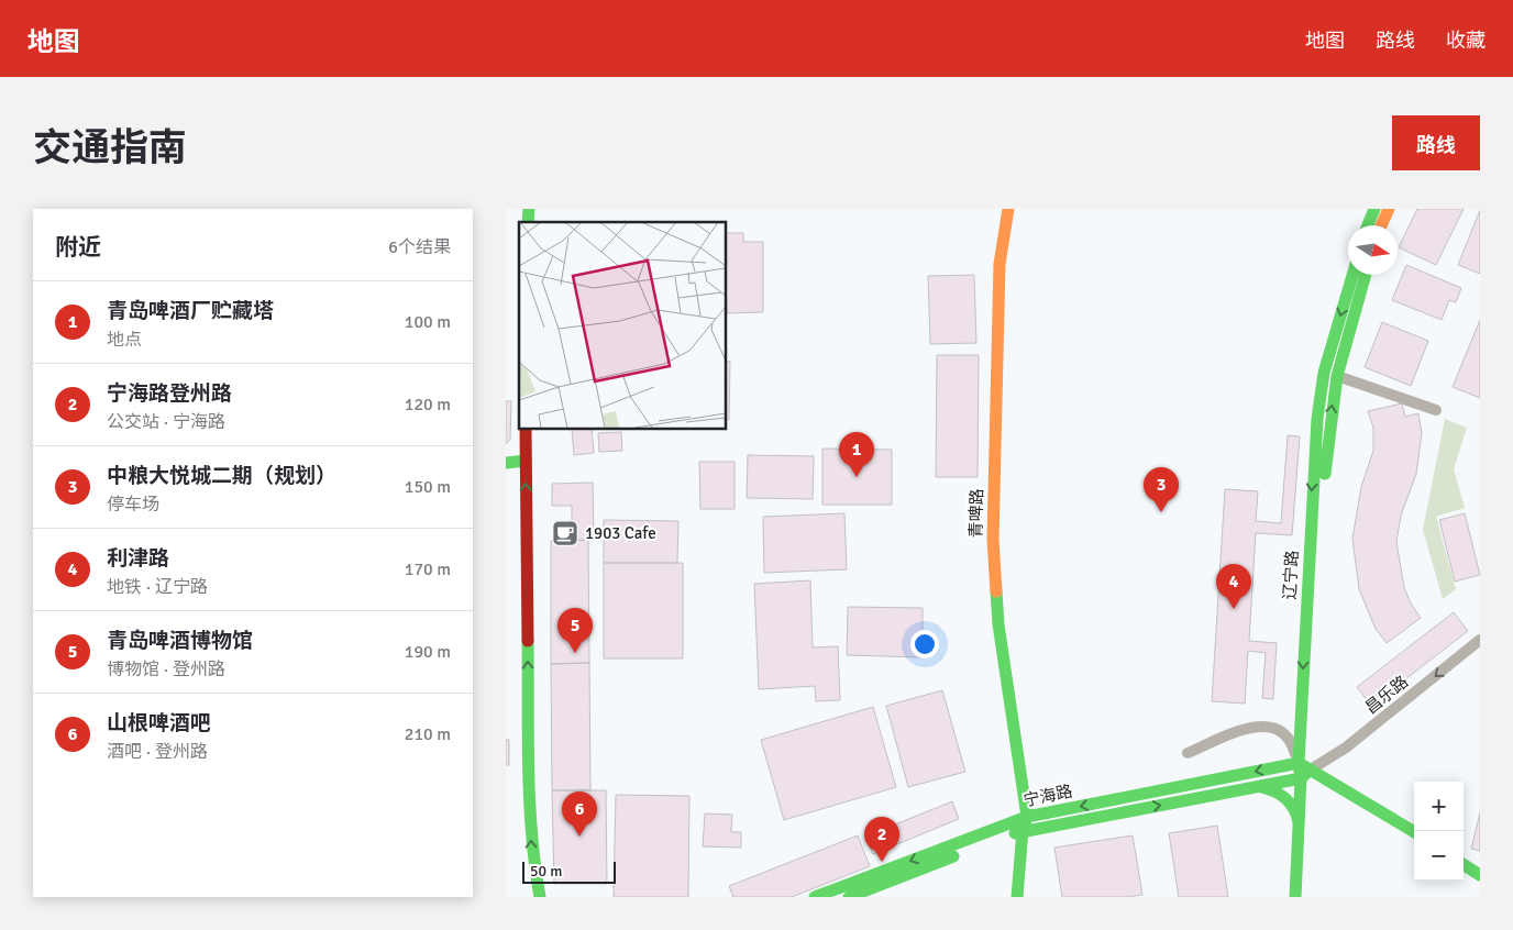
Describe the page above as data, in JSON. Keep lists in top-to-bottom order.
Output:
{
  "streets": {
    "street": [
      "青啤路",
      "辽宁路",
      "昌乐路",
      "宁海路"
    ]
  },
  "crossings": [
    ["青啤路", "宁海路"],
    ["辽宁路", "昌乐路"],
    ["辽宁路", "宁海路"],
    ["昌乐路", "宁海路"]
  ],
  "one_way": ["昌乐路"],
  "places": {
    "cafe": ["1903 Cafe"]
  },
  "scale_bar": "50 m",
  "north": "right",
  "page": {
    "header": "地图",
    "nav": ["地图", "路线", "收藏"],
    "title": "交通指南",
    "buttons": "路线",
    "heading": ["附近", "6个结果"],
    "list": [
      {
        "mark": "1",
        "name": "青岛啤酒厂贮藏塔",
        "note": "地点",
        "value": "100 m"
      },
      {
        "mark": "2",
        "name": "宁海路登州路",
        "note": "公交站 · 宁海路",
        "value": "120 m"
      },
      {
        "mark": "3",
        "name": "中粮大悦城二期（规划）",
        "note": "停车场",
        "value": "150 m"
      },
      {
        "mark": "4",
        "name": "利津路",
        "note": "地铁 · 辽宁路",
        "value": "170 m"
      },
      {
        "mark": "5",
        "name": "青岛啤酒博物馆",
        "note": "博物馆 · 登州路",
        "value": "190 m"
      },
      {
        "mark": "6",
        "name": "山根啤酒吧",
        "note": "酒吧 · 登州路",
        "value": "210 m"
      }
    ],
    "pins": [
      "1",
      "3",
      "4",
      "5",
      "6",
      "2"
    ],
    "map_buttons": ["+", "−"],
    "scale": "50 m"
  }
}
